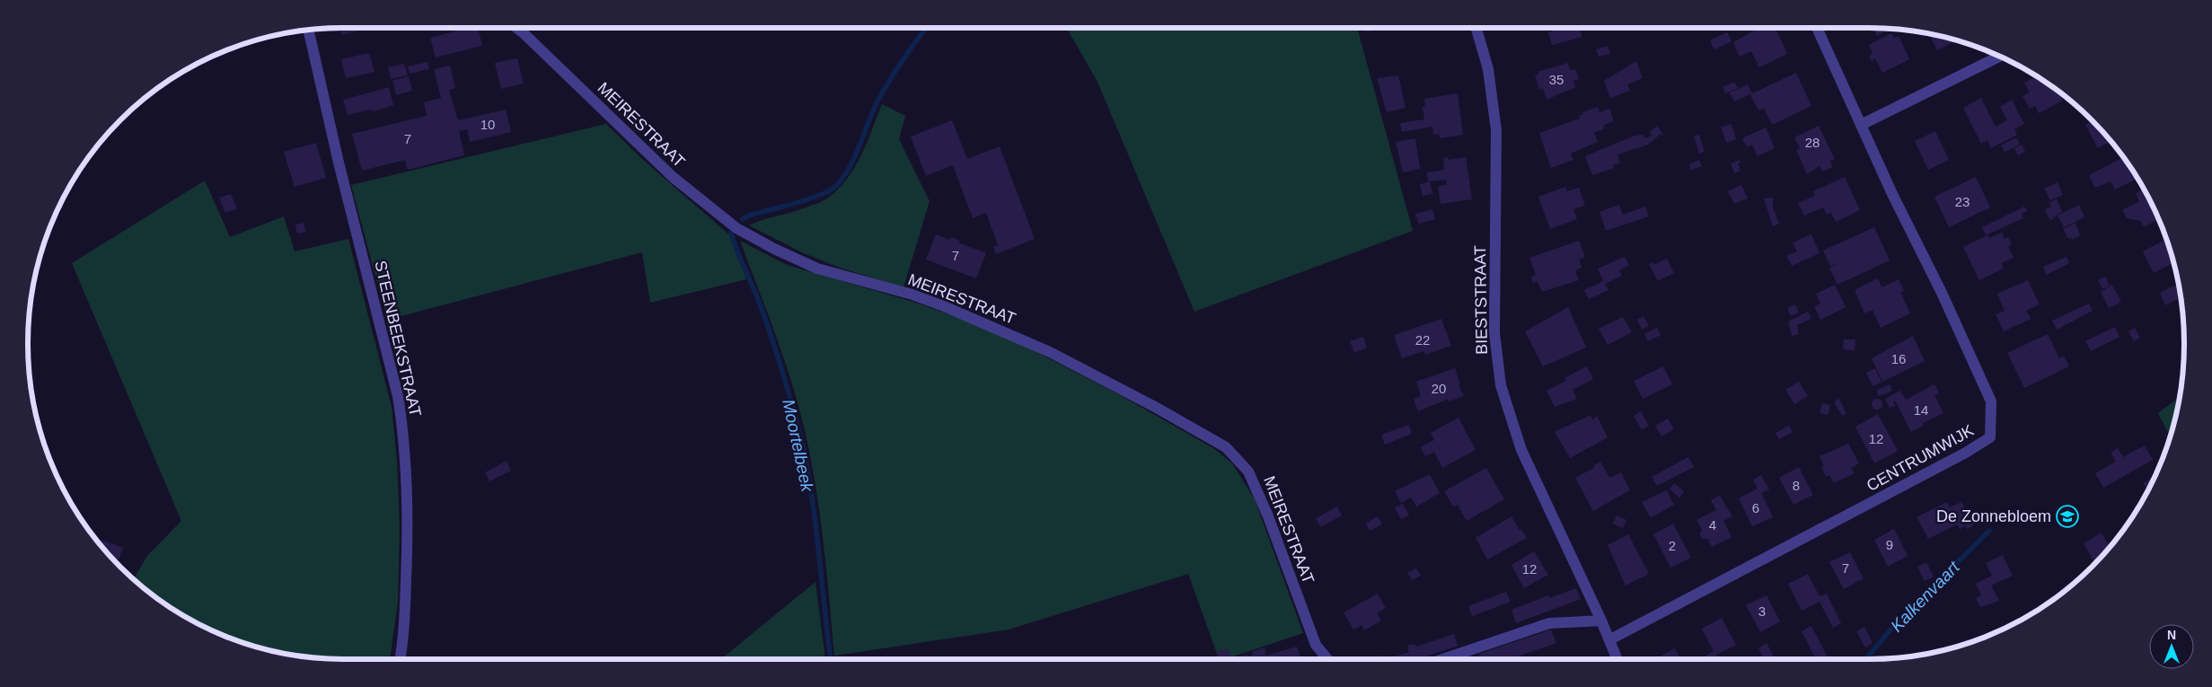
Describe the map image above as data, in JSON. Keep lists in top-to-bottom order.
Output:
{
  "streets": {
    "street": [
      "MEIRESTRAAT",
      "BIESTSTRAAT",
      "STEENBEEKSTRAAT",
      "CENTRUMWIJK"
    ]
  },
  "crossings": [
    ["BIESTSTRAAT", "CENTRUMWIJK"]
  ],
  "water": ["Moortelbeek", "Kalkenvaart"],
  "places": {
    "school or university": ["De Zonnebloem"]
  },
  "house_numbers": [
    "35",
    "10",
    "7",
    "28",
    "23",
    "7",
    "22",
    "16",
    "20",
    "14",
    "12",
    "8",
    "6",
    "4",
    "9",
    "2",
    "7",
    "12",
    "3"
  ],
  "north": "top"
}
